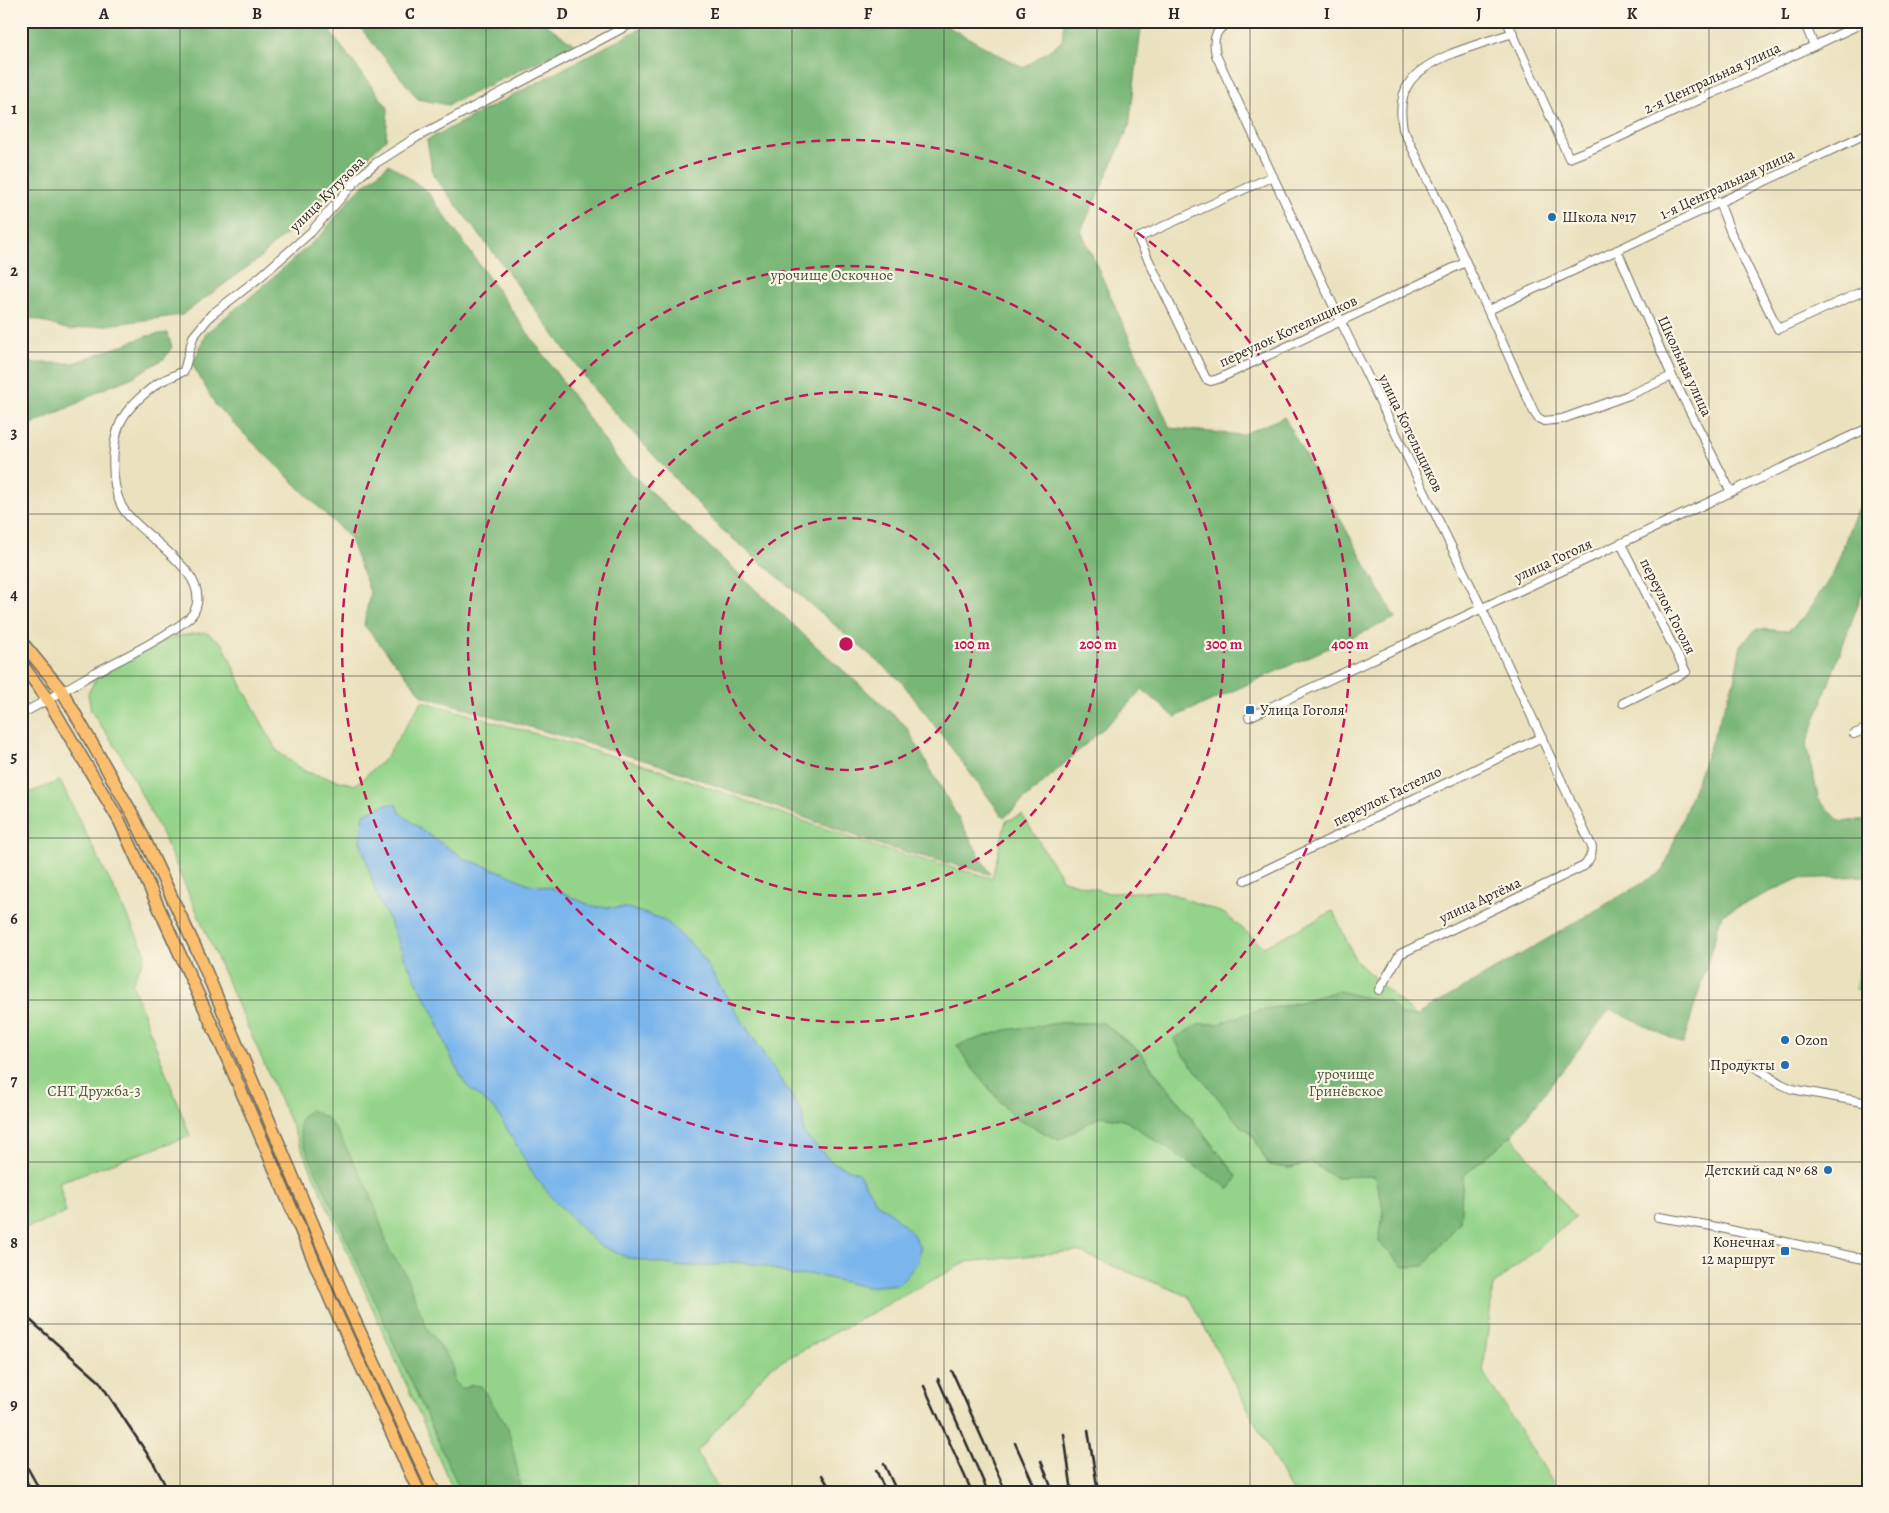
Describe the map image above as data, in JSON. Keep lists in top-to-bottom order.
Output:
{
  "streets": {
    "street": [
      "2-я Центральная улица",
      "1-я Центральная улица",
      "улица Кутузова",
      "переулок Котельщиков",
      "Школьная улица",
      "улица Котельщиков",
      "улица Гоголя",
      "переулок Гоголя",
      "переулок Гастелло",
      "улица Артёма"
    ]
  },
  "crossings": [
    ["1-я Центральная улица", "Школьная улица"],
    ["переулок Котельщиков", "улица Котельщиков"],
    ["Школьная улица", "улица Гоголя"],
    ["улица Котельщиков", "улица Гоголя"],
    ["улица Котельщиков", "переулок Гастелло"],
    ["улица Котельщиков", "улица Артёма"],
    ["улица Гоголя", "переулок Гоголя"]
  ],
  "parks": ["урочище Оскочное", "урочище Гринёвское", "СНТ Дружба-3"],
  "places": {
    "other": [
      "Школа №17",
      "Ozon",
      "Продукты",
      "Детский сад № 68"
    ],
    "transit": ["Улица Гоголя", "Конечная 12 маршрут"]
  },
  "grid": {
    "columns": [
      "A",
      "B",
      "C",
      "D",
      "E",
      "F",
      "G",
      "H",
      "I",
      "J",
      "K",
      "L"
    ],
    "rows": [
      "1",
      "2",
      "3",
      "4",
      "5",
      "6",
      "7",
      "8",
      "9"
    ]
  },
  "rings": [
    "100 m",
    "200 m",
    "300 m",
    "400 m"
  ]
}
